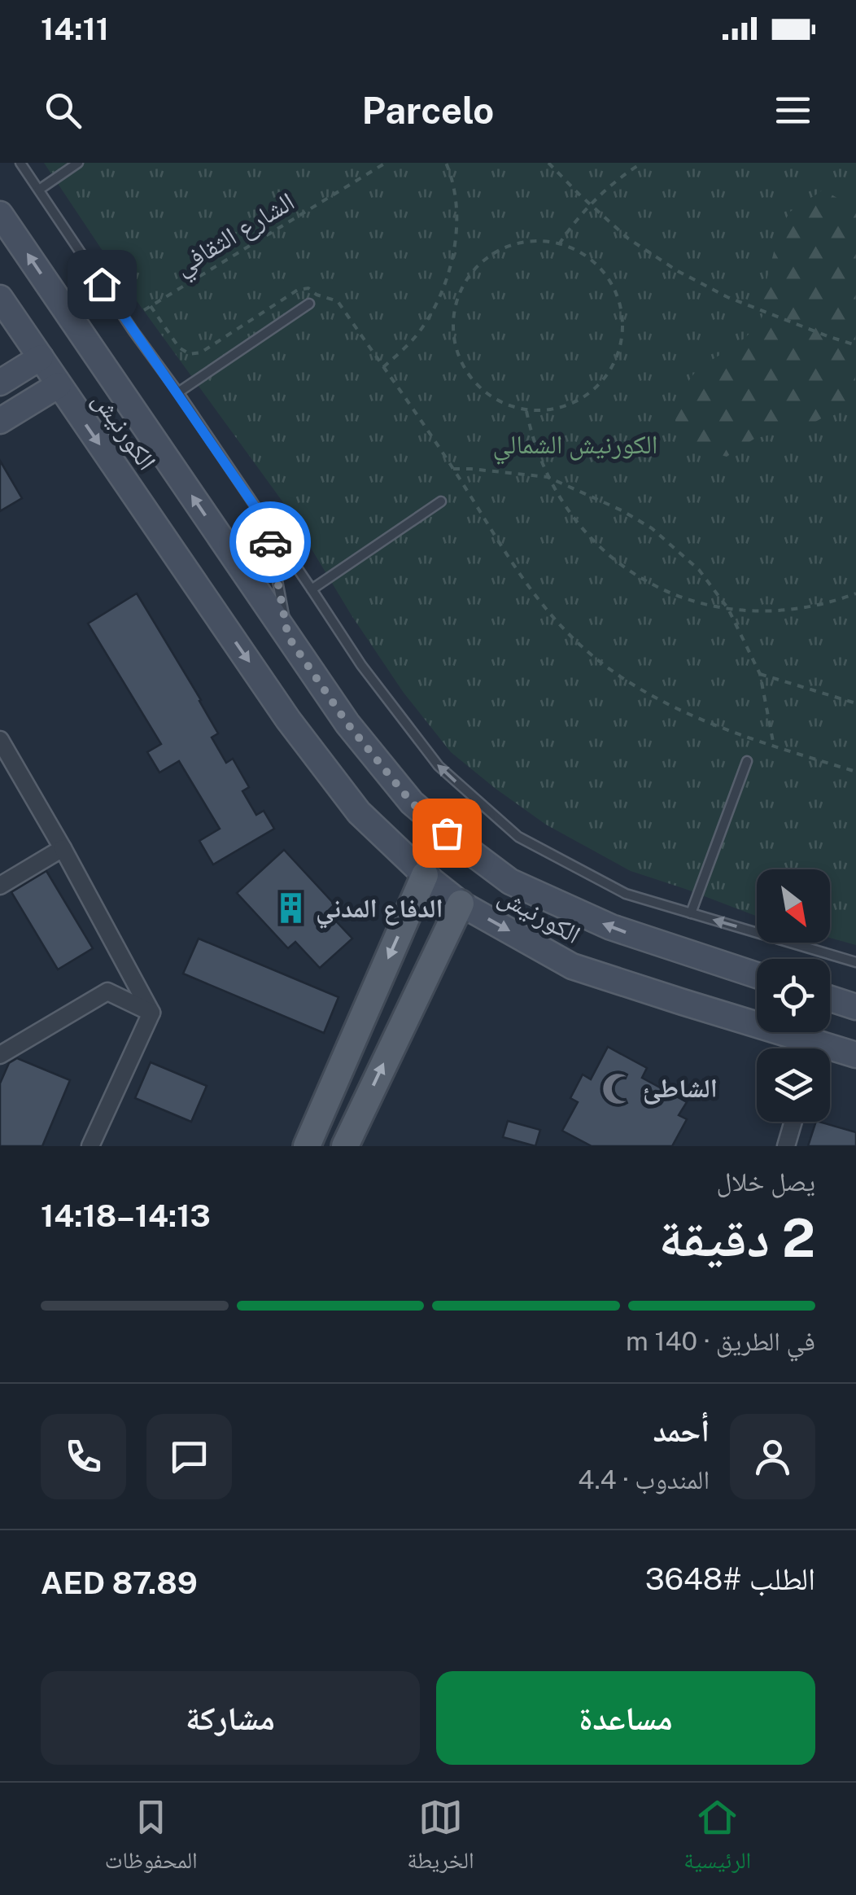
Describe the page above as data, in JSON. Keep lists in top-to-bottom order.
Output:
{
  "streets": {
    "main road": ["الكورنيش"],
    "path": ["الشارع الثقافي"]
  },
  "parks": ["الكورنيش الشمالي"],
  "places": {
    "building": ["الدفاع المدني"],
    "mosque": ["الشاطئ"]
  },
  "north": "bottom right",
  "page": {
    "status": "14:11",
    "header": "Parcelo",
    "heading": ["2 دقيقة", "يصل خلال", "14:13–14:18"],
    "panel": [
      "أحمد",
      "المندوب · 4.4",
      "الطلب #3648",
      "AED 87.89"
    ],
    "bar": "في الطريق · 140 m",
    "buttons": ["مساعدة", "مشاركة"],
    "tabs": ["الرئيسية", "الخريطة", "المحفوظات"]
  }
}
